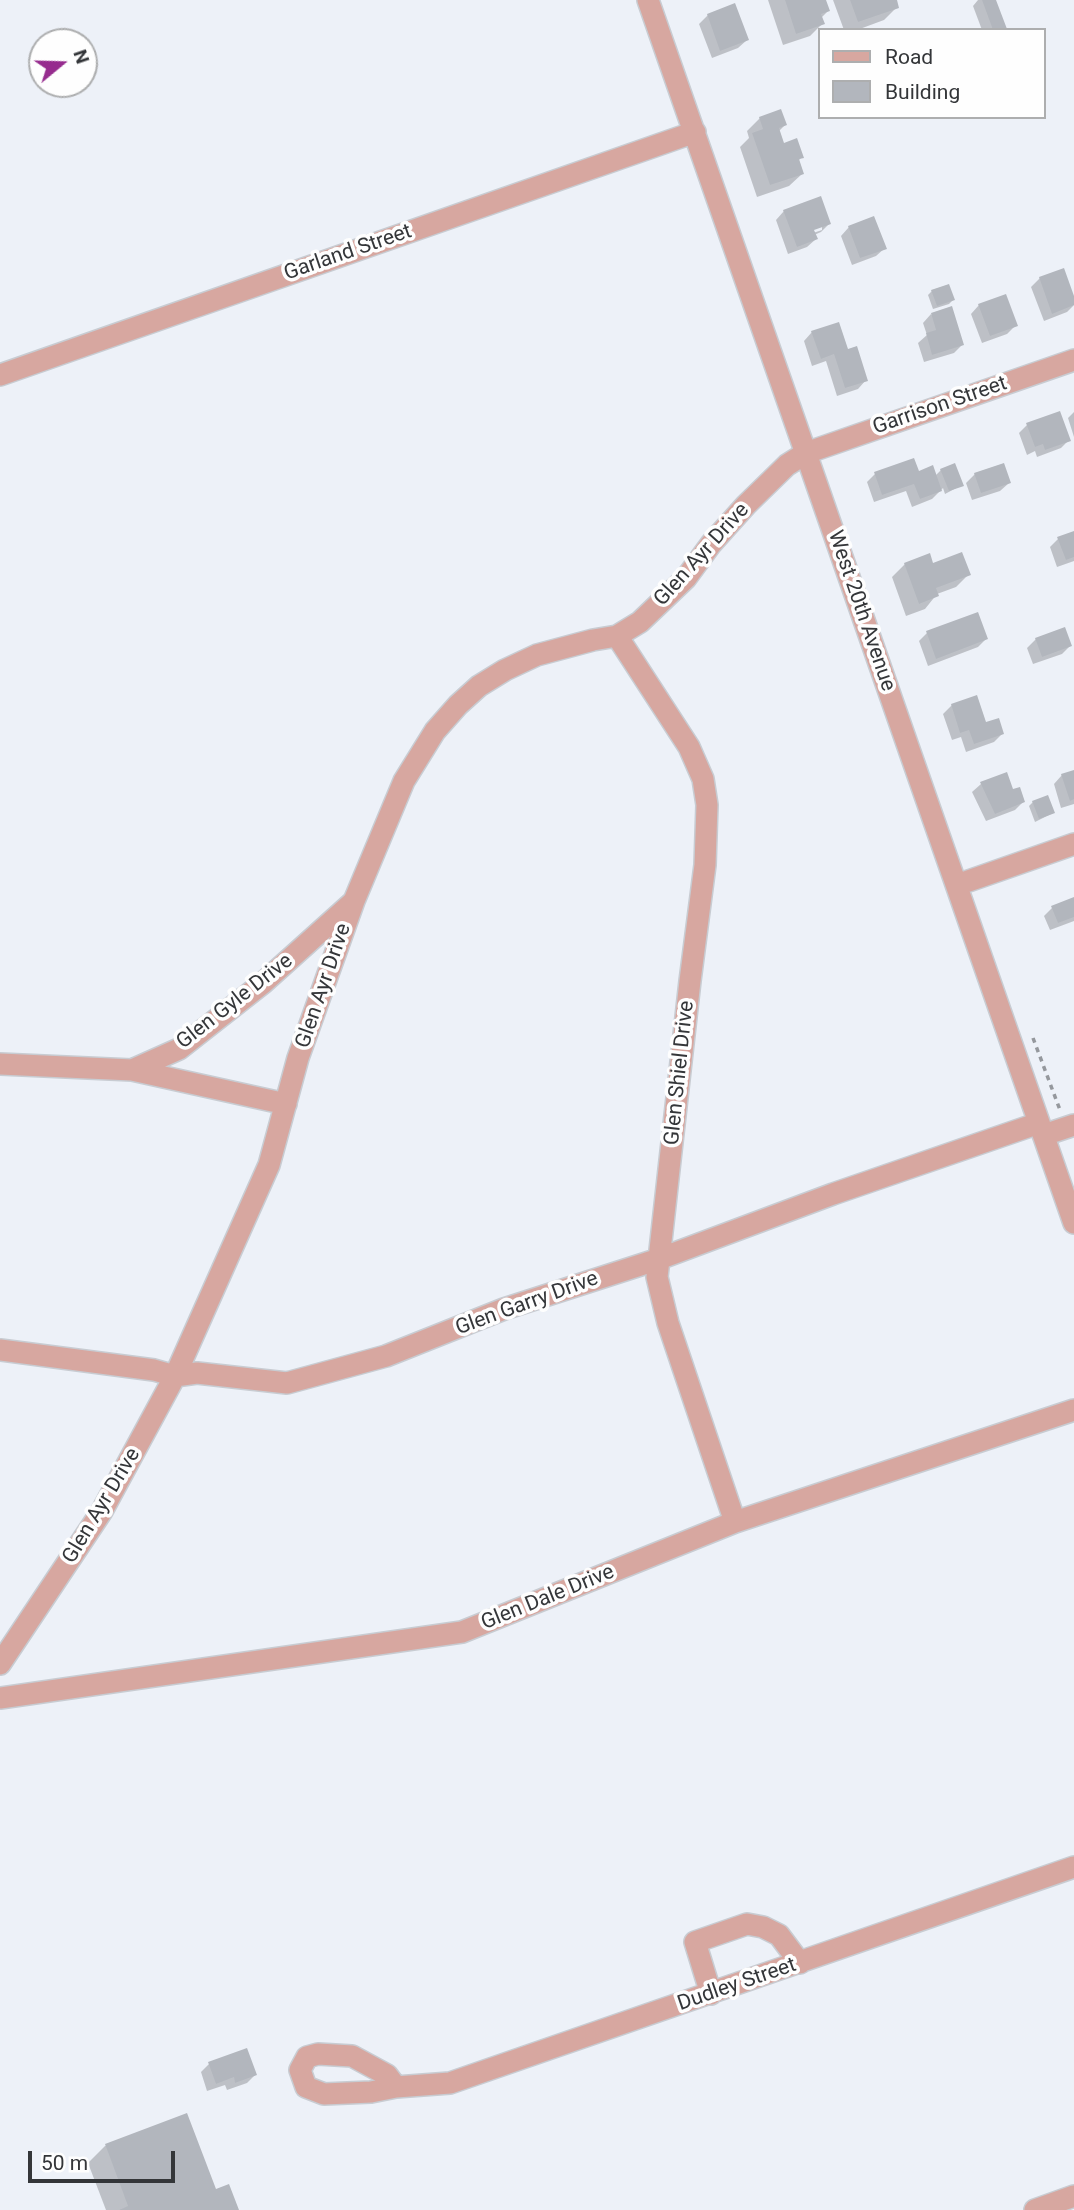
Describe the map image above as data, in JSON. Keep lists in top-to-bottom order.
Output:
{
  "streets": {
    "street": [
      "Garland Street",
      "Garrison Street",
      "Glen Ayr Drive",
      "West 20th Avenue",
      "Glen Gyle Drive",
      "Glen Shiel Drive",
      "Glen Garry Drive",
      "Glen Dale Drive",
      "Dudley Street"
    ]
  },
  "crossings": [
    ["Garland Street", "West 20th Avenue"],
    ["Garrison Street", "Glen Ayr Drive"],
    ["Garrison Street", "West 20th Avenue"],
    ["Glen Ayr Drive", "West 20th Avenue"],
    ["Glen Ayr Drive", "Glen Gyle Drive"],
    ["Glen Ayr Drive", "Glen Shiel Drive"],
    ["Glen Ayr Drive", "Glen Garry Drive"],
    ["West 20th Avenue", "Glen Garry Drive"],
    ["Glen Shiel Drive", "Glen Garry Drive"],
    ["Glen Shiel Drive", "Glen Dale Drive"]
  ],
  "legend": ["Road", "Building"],
  "scale_bar": "50 m",
  "north": "right"
}
